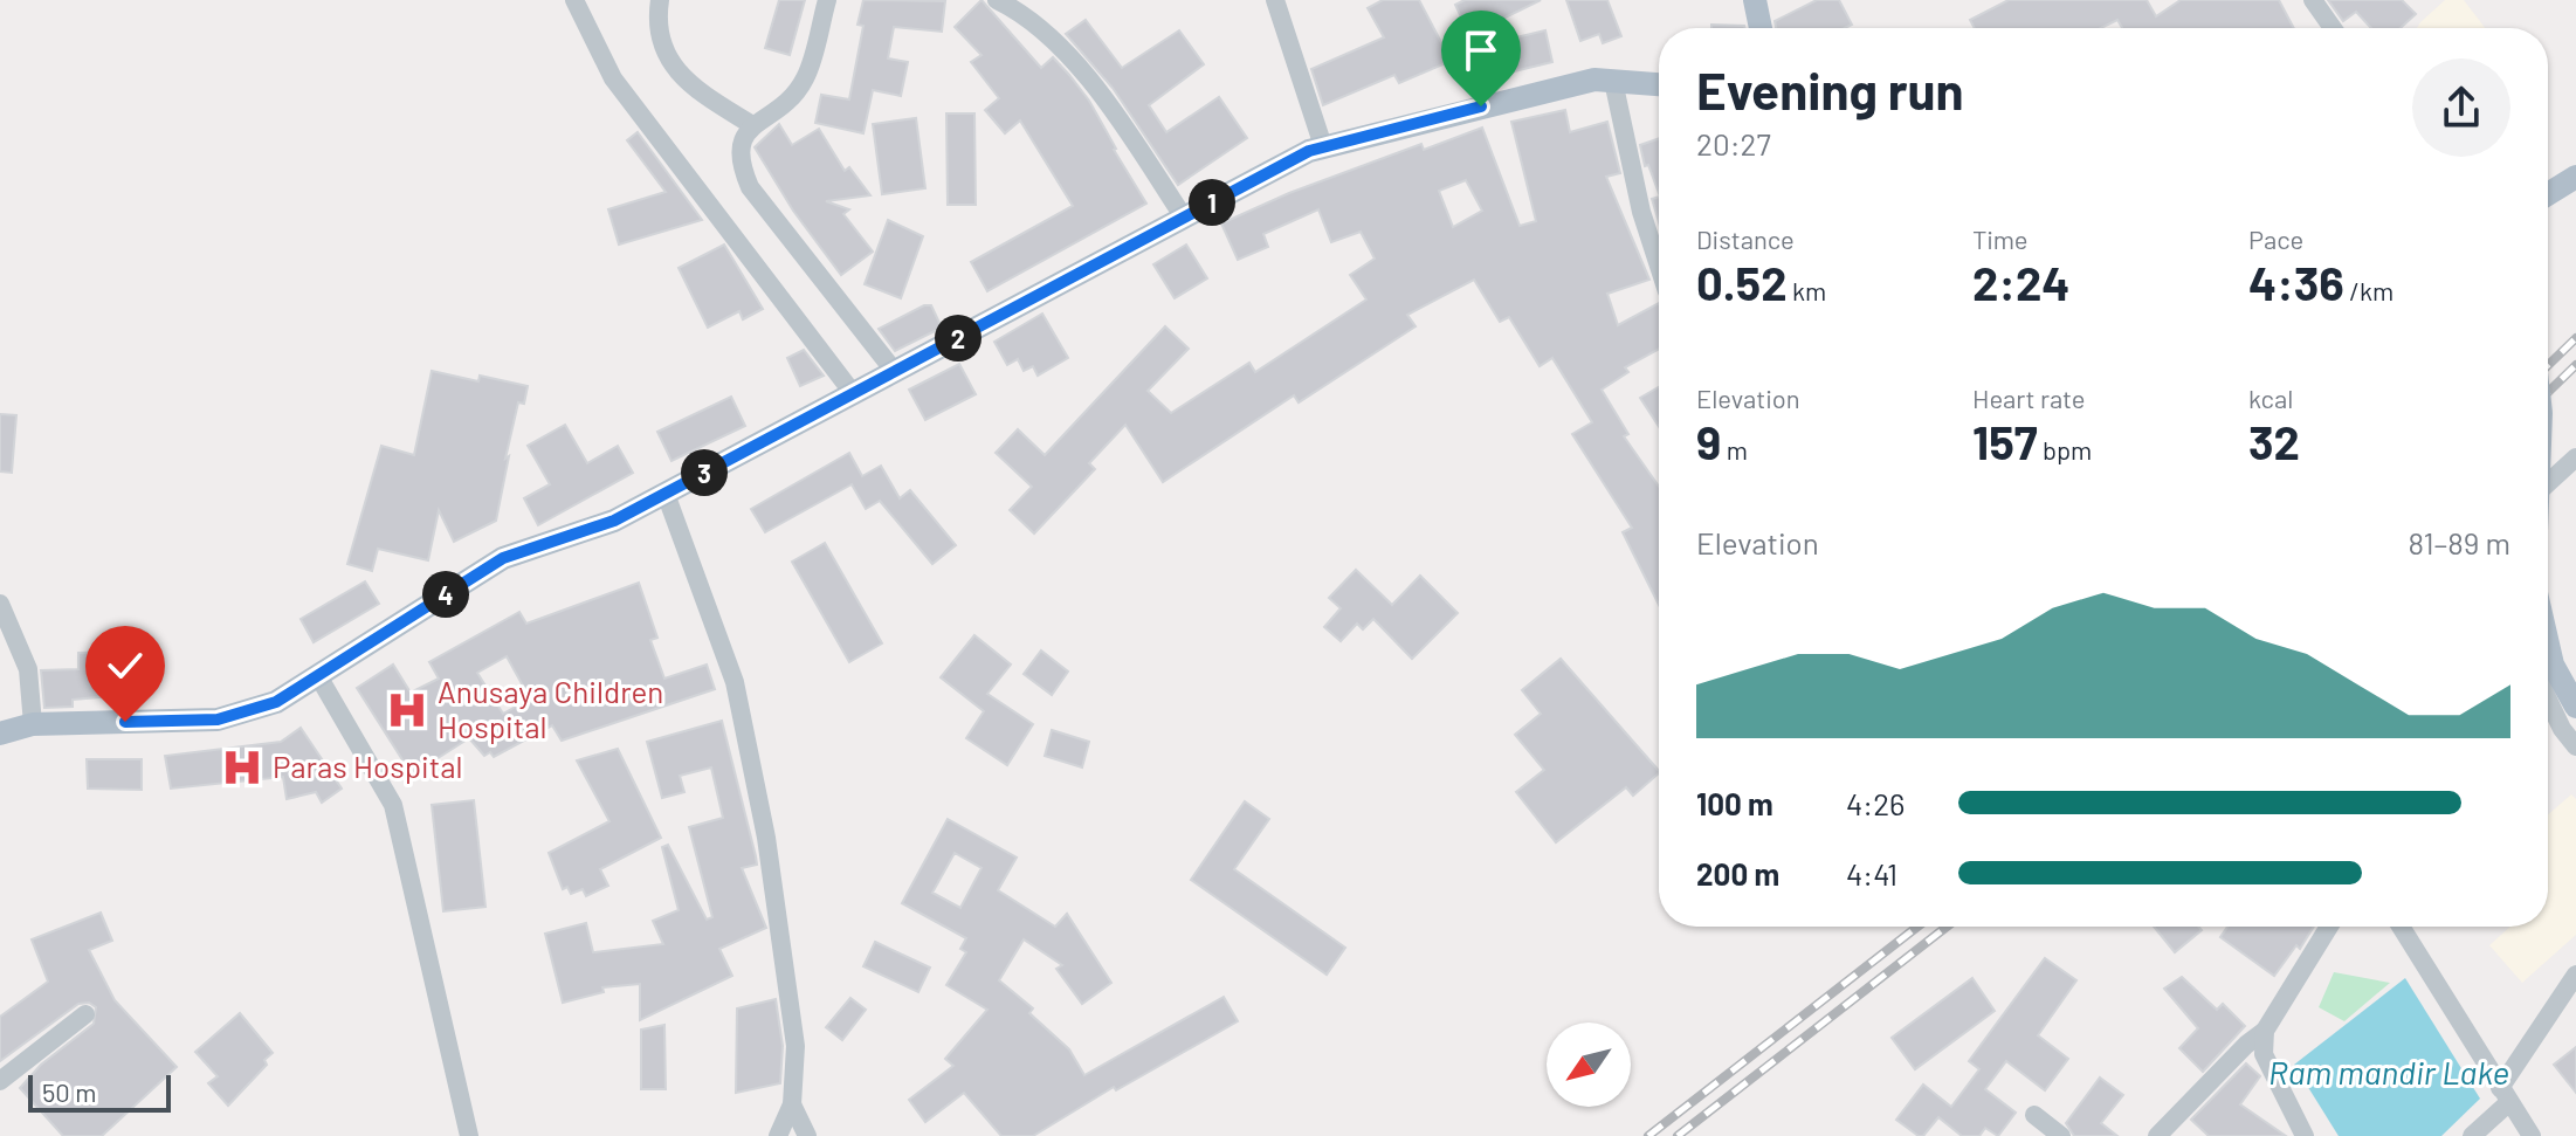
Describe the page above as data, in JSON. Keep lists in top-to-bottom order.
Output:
{
  "water": ["Ram mandir Lake"],
  "places": {
    "hospital": ["Anusaya Children Hospital", "Paras Hospital"]
  },
  "scale_bar": "50 m",
  "north": "bottom left",
  "page": {
    "heading": ["Evening run", "20:27"],
    "pins": [
      "1",
      "2",
      "3",
      "4"
    ],
    "stats": [
      ["Distance", "0.52 km"],
      ["Time", "2:24"],
      ["Pace", "4:36 /km"],
      ["Elevation", "9 m"],
      ["Heart rate", "157 bpm"],
      ["kcal", "32"]
    ],
    "chart": ["Elevation", "81–89 m"],
    "list": [
      {
        "name": "100 m",
        "note": "4:26"
      },
      {
        "name": "200 m",
        "note": "4:41"
      }
    ],
    "scale": "50 m"
  }
}
